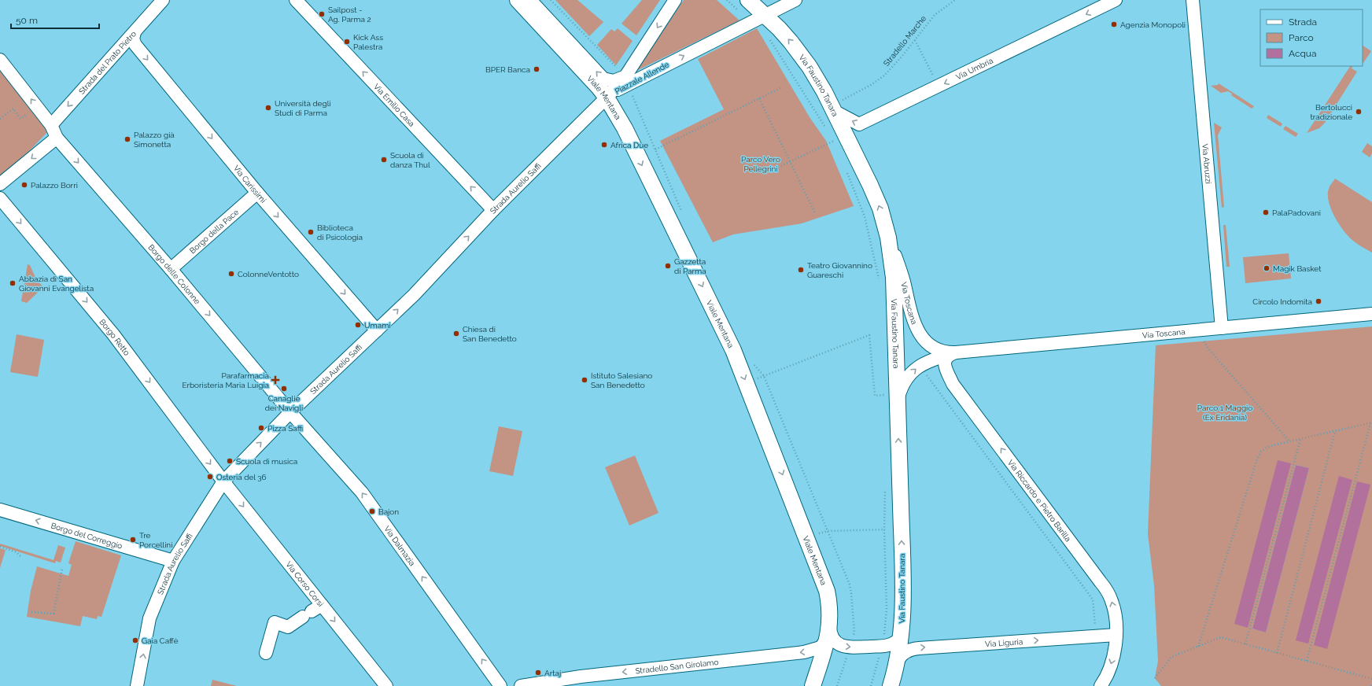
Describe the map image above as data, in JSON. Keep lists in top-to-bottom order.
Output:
{
  "streets": {
    "main road": ["Via Faustino Tanara", "Viale Mentana"],
    "street": [
      "Strada del Prato Pietro",
      "Via Umbria",
      "Piazzale Allende",
      "Via Emilio Casa",
      "Via Abruzzi",
      "Via Carissimi",
      "Strada Aurelio Saffi",
      "Borgo della Pace",
      "Borgo delle Colonne",
      "Via Toscana",
      "Borgo Retto",
      "Via Riccardo e Pietro Barilla",
      "Borgo del Correggio",
      "Via Dalmazia",
      "Via Corso Corsi",
      "Via Liguria",
      "Stradello San Girolamo"
    ],
    "path": ["Stradello Marche"]
  },
  "crossings": [
    ["Stradello Marche", "Via Umbria"],
    ["Stradello Marche", "Via Faustino Tanara"],
    ["Strada del Prato Pietro", "Via Carissimi"],
    ["Strada del Prato Pietro", "Borgo delle Colonne"],
    ["Via Umbria", "Via Faustino Tanara"],
    ["Piazzale Allende", "Via Faustino Tanara"],
    ["Piazzale Allende", "Viale Mentana"],
    ["Piazzale Allende", "Strada Aurelio Saffi"],
    ["Via Faustino Tanara", "Via Toscana"],
    ["Via Faustino Tanara", "Via Liguria"],
    ["Viale Mentana", "Strada Aurelio Saffi"],
    ["Viale Mentana", "Stradello San Girolamo"],
    ["Via Emilio Casa", "Strada Aurelio Saffi"],
    ["Via Abruzzi", "Via Toscana"],
    ["Via Carissimi", "Strada Aurelio Saffi"],
    ["Via Carissimi", "Borgo della Pace"],
    ["Strada Aurelio Saffi", "Borgo delle Colonne"],
    ["Strada Aurelio Saffi", "Borgo Retto"],
    ["Strada Aurelio Saffi", "Borgo del Correggio"],
    ["Strada Aurelio Saffi", "Via Dalmazia"],
    ["Strada Aurelio Saffi", "Via Corso Corsi"],
    ["Borgo della Pace", "Borgo delle Colonne"],
    ["Borgo delle Colonne", "Via Dalmazia"],
    ["Via Toscana", "Via Riccardo e Pietro Barilla"],
    ["Borgo Retto", "Via Corso Corsi"],
    ["Via Riccardo e Pietro Barilla", "Via Liguria"]
  ],
  "one_way": [
    "Strada del Prato Pietro",
    "Via Umbria",
    "Via Faustino Tanara",
    "Via Emilio Casa",
    "Via Carissimi",
    "Strada Aurelio Saffi",
    "Borgo Retto",
    "Borgo del Correggio",
    "Via Dalmazia",
    "Via Corso Corsi",
    "Via Liguria",
    "Stradello San Girolamo"
  ],
  "parks": ["Parco Vero Pellegrini", "Parco 1 Maggio (Ex Eridania)"],
  "places": {
    "other": [
      "Sailpost - Ag. Parma 2",
      "Agenzia Monopoli",
      "Kick Ass Palestra",
      "BPER Banca",
      "Università degli Studi di Parma",
      "Bertolucci tradizionale",
      "Palazzo già Simonetta",
      "Africa Due",
      "Scuola di danza Thul",
      "Palazzo Borri",
      "PalaPadovani",
      "Biblioteca di Psicologia",
      "Gazzetta di Parma",
      "Magik Basket",
      "Teatro Giovannino Guareschi",
      "ColonneVentotto",
      "Abbazia di San Giovanni Evangelista",
      "Circolo Indomita",
      "Umami",
      "Chiesa di San Benedetto",
      "Istituto Salesiano San Benedetto",
      "Canaglie dei Navigli",
      "Pizza Saffi",
      "Scuola di musica",
      "Osteria del 36",
      "Bajon",
      "Tre Porcellini",
      "Gaia Caffè",
      "Artaj"
    ],
    "health": ["Parafarmacia Erboristeria Maria Luigia"]
  },
  "legend": ["Strada", "Parco", "Acqua"],
  "scale_bar": "50 m"
}
